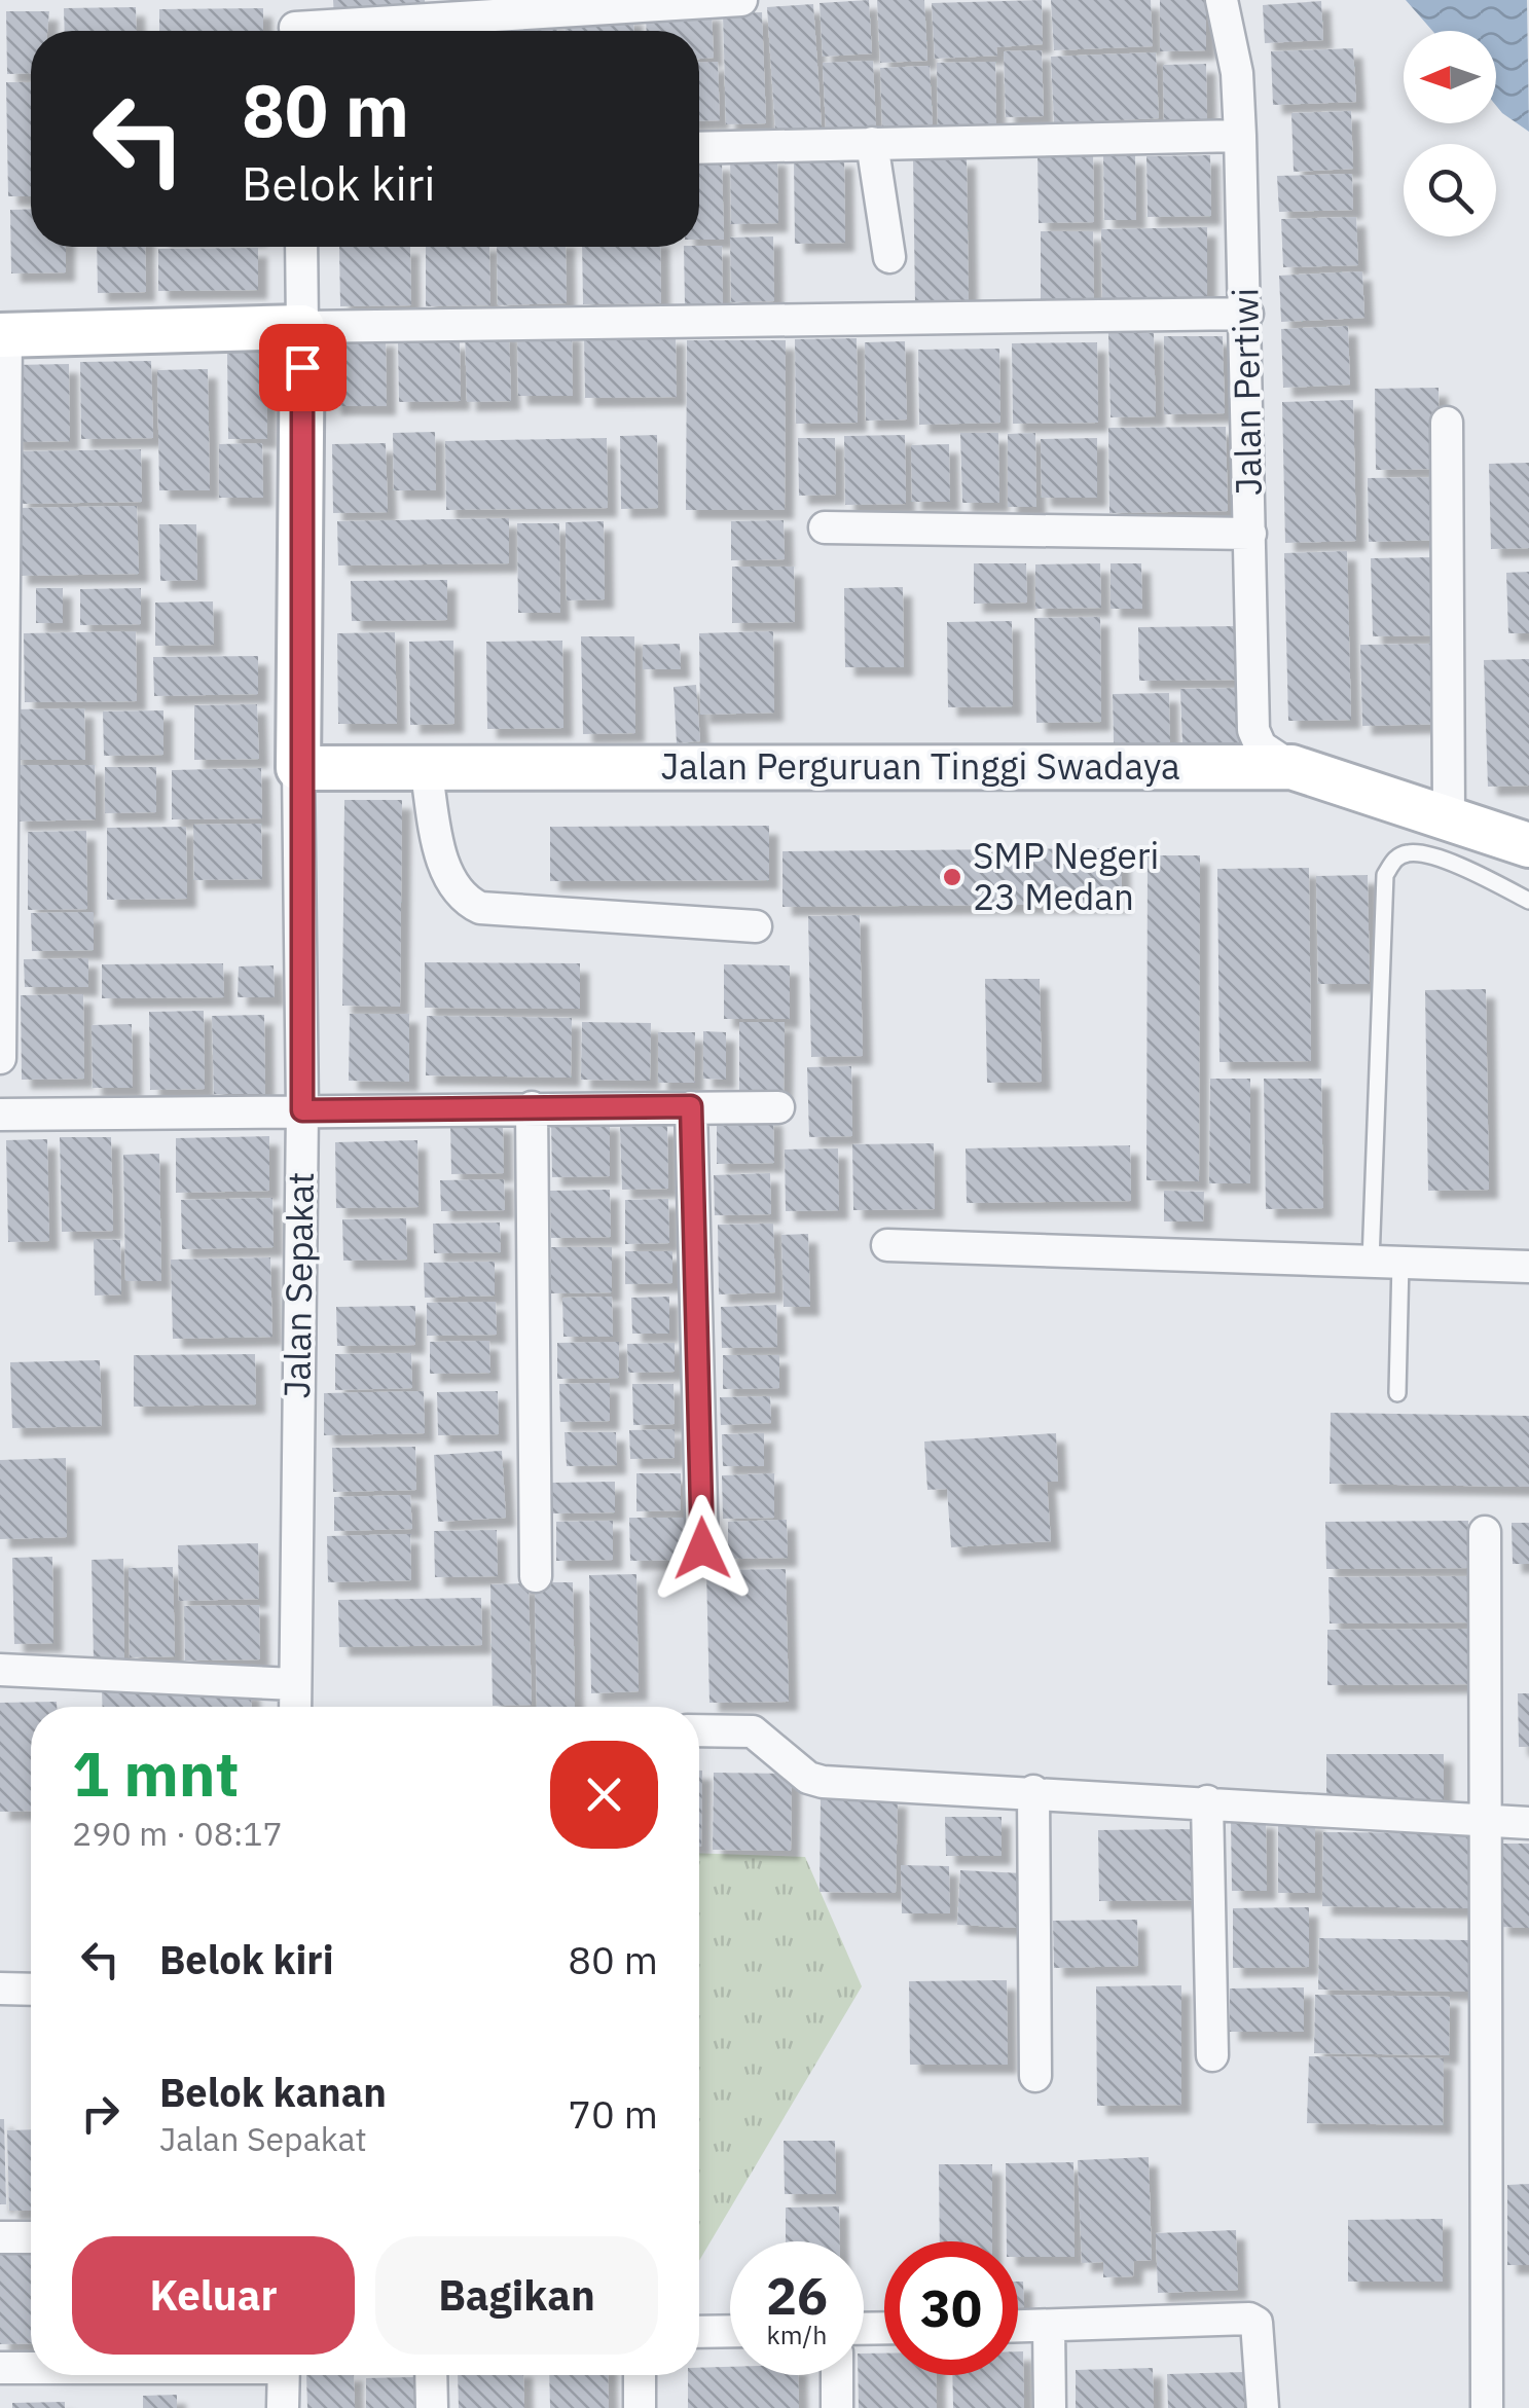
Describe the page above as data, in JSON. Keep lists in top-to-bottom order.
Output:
{
  "streets": {
    "street": ["Jalan Pertiwi", "Jalan Perguruan Tinggi Swadaya", "Jalan Sepakat"]
  },
  "crossings": [
    ["Jalan Pertiwi", "Jalan Perguruan Tinggi Swadaya"],
    ["Jalan Perguruan Tinggi Swadaya", "Jalan Sepakat"]
  ],
  "places": ["SMP Negeri 23 Medan"],
  "north": "left",
  "page": {
    "turn": ["80 m", "Belok kiri"],
    "heading": ["1 mnt", "290 m · 08:17"],
    "list": [
      {
        "name": "Belok kiri",
        "value": "80 m"
      },
      {
        "name": "Belok kanan",
        "note": "Jalan Sepakat",
        "value": "70 m"
      }
    ],
    "buttons": ["Keluar", "Bagikan"],
    "speed": "26 km/h",
    "limit": "30"
  }
}
